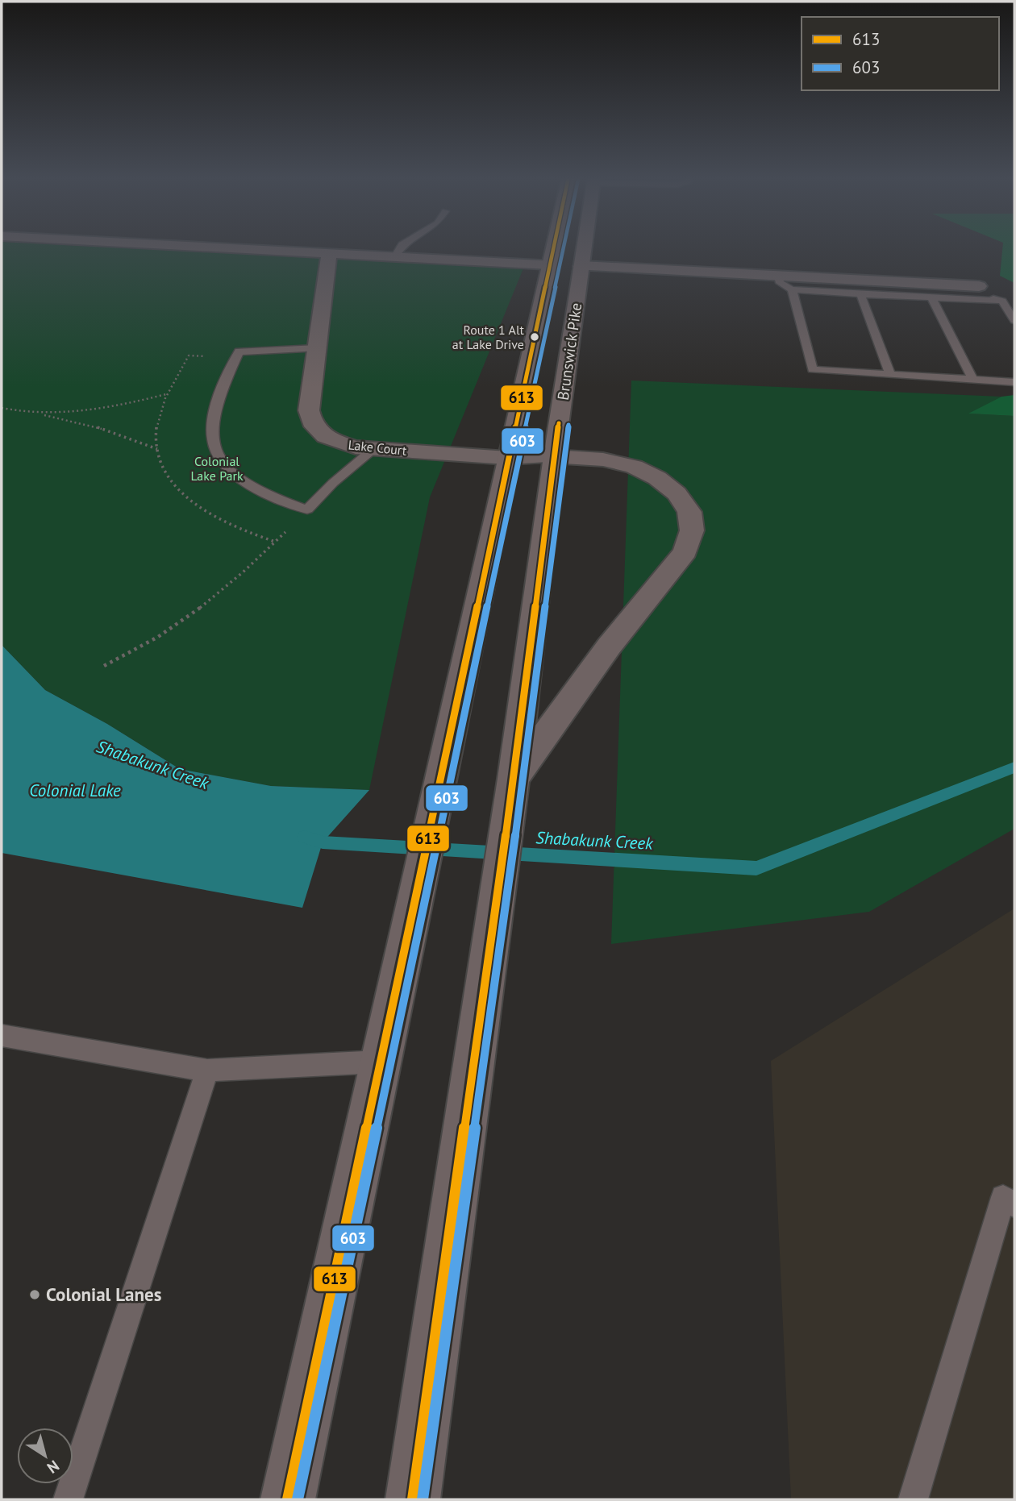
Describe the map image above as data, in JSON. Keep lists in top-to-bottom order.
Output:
{
  "streets": {
    "main road": ["Brunswick Pike"],
    "street": ["Lake Court"]
  },
  "crossings": [
    ["Brunswick Pike", "Lake Court"]
  ],
  "water": ["Shabakunk Creek", "Colonial Lake"],
  "parks": ["Colonial Lake Park"],
  "places": ["Route 1 Alt at Lake Drive", "Colonial Lanes"],
  "lines": ["transit line 613", "transit line 603"],
  "legend": ["613", "603"],
  "north": "bottom right"
}
